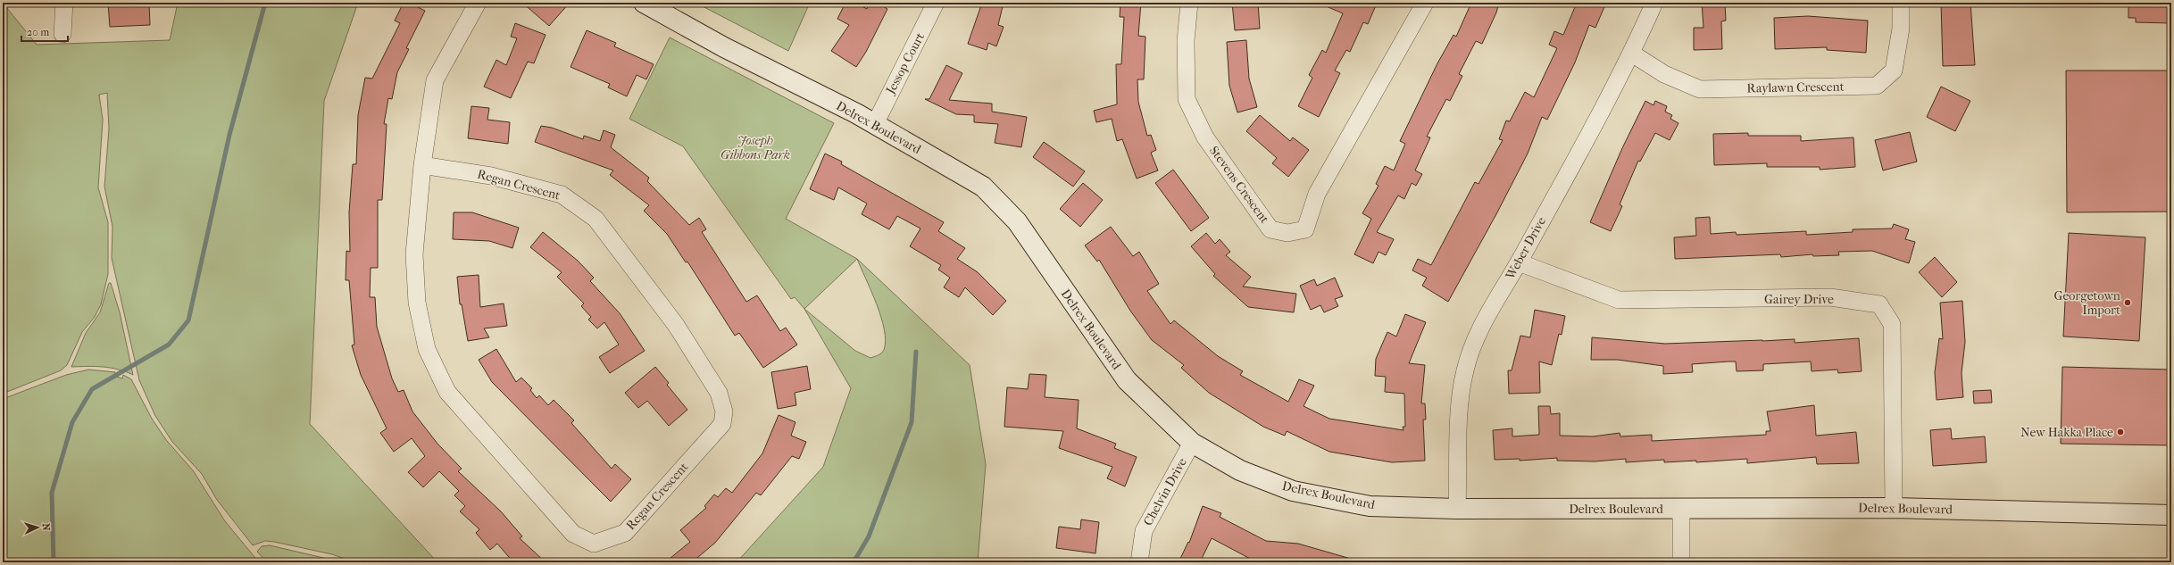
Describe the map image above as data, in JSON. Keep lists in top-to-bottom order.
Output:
{
  "streets": {
    "street": [
      "Jessop Court",
      "Raylawn Crescent",
      "Delrex Boulevard",
      "Regan Crescent",
      "Stevens Crescent",
      "Weber Drive",
      "Gairey Drive",
      "Chelvin Drive"
    ]
  },
  "crossings": [
    ["Jessop Court", "Delrex Boulevard"],
    ["Raylawn Crescent", "Weber Drive"],
    ["Delrex Boulevard", "Weber Drive"],
    ["Delrex Boulevard", "Gairey Drive"],
    ["Delrex Boulevard", "Chelvin Drive"],
    ["Weber Drive", "Gairey Drive"]
  ],
  "parks": ["Joseph Gibbons Park"],
  "places": ["Georgetown Import", "New Hakka Place"],
  "scale_bar": "20 m",
  "north": "right"
}
